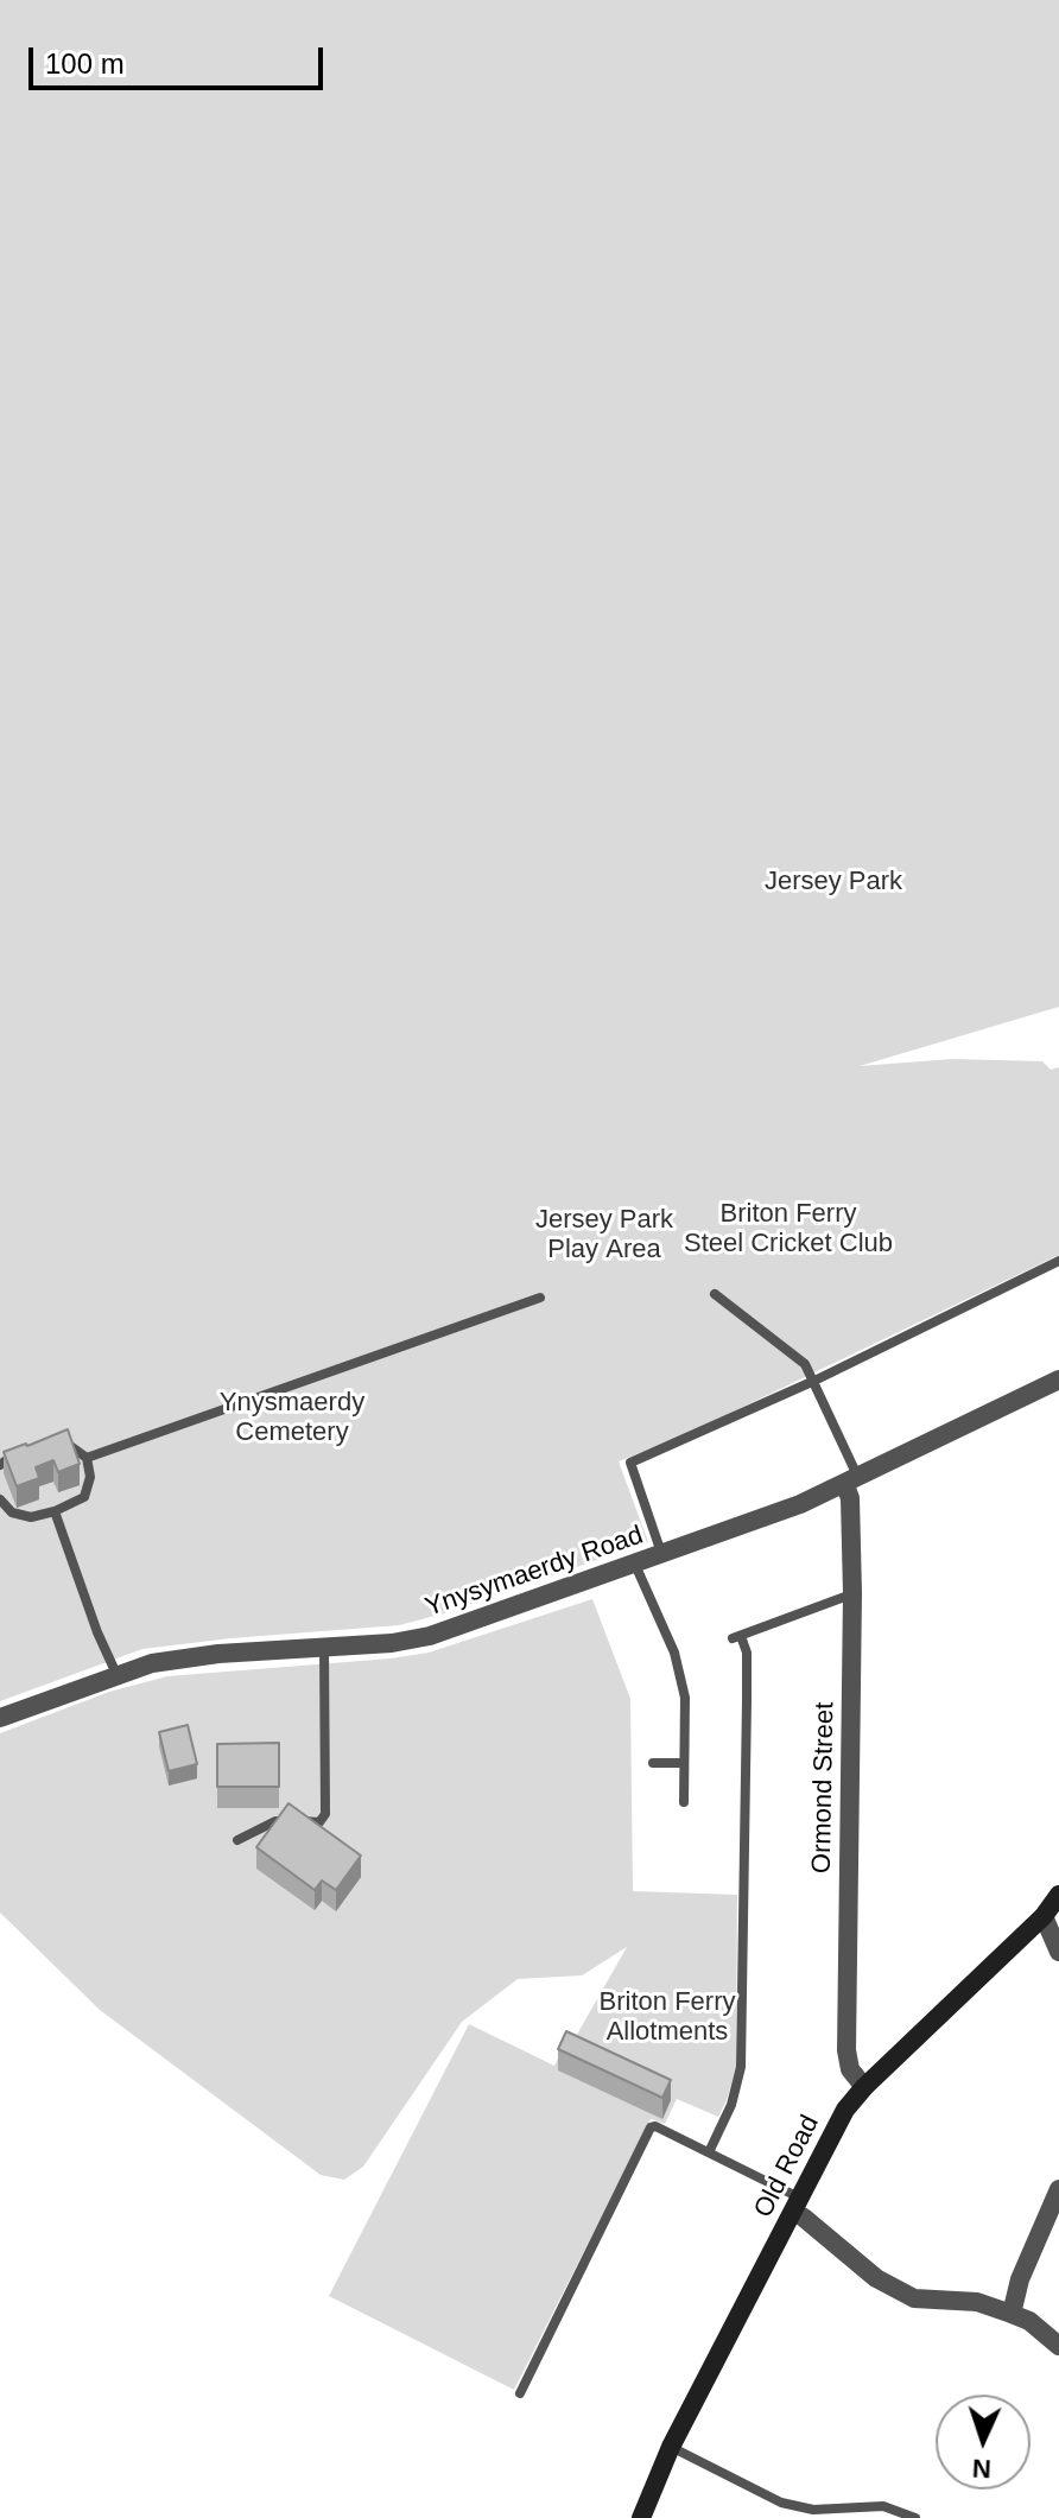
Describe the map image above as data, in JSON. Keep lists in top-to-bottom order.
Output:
{
  "streets": {
    "street": ["Ynysymaerdy Road", "Ormond Street", "Old Road"]
  },
  "crossings": [
    ["Ynysymaerdy Road", "Ormond Street"],
    ["Ormond Street", "Old Road"]
  ],
  "parks": [
    "Jersey Park",
    "Briton Ferry Steel Cricket Club",
    "Jersey Park Play Area",
    "Ynysmaerdy Cemetery",
    "Briton Ferry Allotments"
  ],
  "scale_bar": "100 m",
  "north": "bottom"
}
